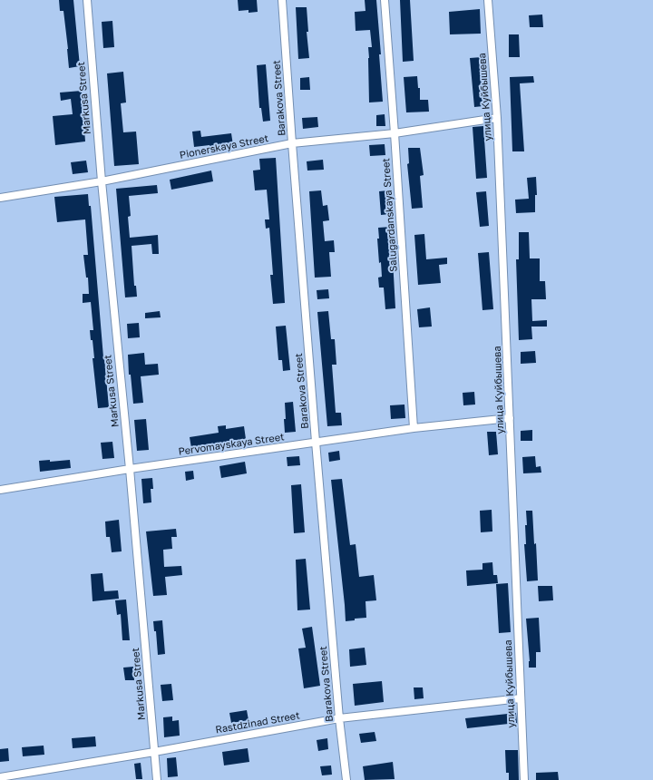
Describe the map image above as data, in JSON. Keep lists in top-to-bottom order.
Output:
{
  "streets": {
    "street": [
      "улица Куйбышева",
      "Markusa Street",
      "Barakova Street",
      "Pionerskaya Street",
      "Salugardanskaya Street",
      "Pervomayskaya Street",
      "Rastdzinad Street"
    ]
  },
  "crossings": [
    ["улица Куйбышева", "Pionerskaya Street"],
    ["улица Куйбышева", "Pervomayskaya Street"],
    ["улица Куйбышева", "Rastdzinad Street"],
    ["Markusa Street", "Pionerskaya Street"],
    ["Markusa Street", "Pervomayskaya Street"],
    ["Markusa Street", "Rastdzinad Street"],
    ["Barakova Street", "Pionerskaya Street"],
    ["Barakova Street", "Pervomayskaya Street"],
    ["Barakova Street", "Rastdzinad Street"],
    ["Pionerskaya Street", "Salugardanskaya Street"],
    ["Salugardanskaya Street", "Pervomayskaya Street"]
  ]
}
